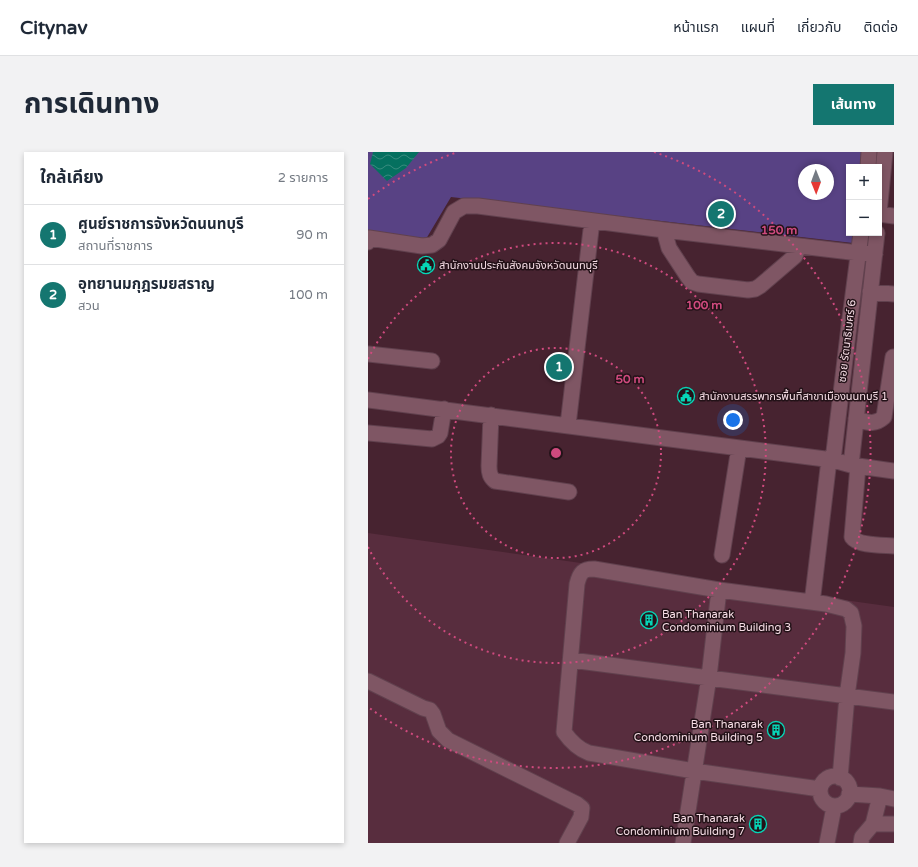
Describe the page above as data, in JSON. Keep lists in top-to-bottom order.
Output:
{
  "streets": {
    "street": ["ซอย รัตนาธิเบศร์ 6"]
  },
  "places": {
    "public building": ["สำนักงานประกันสังคมจังหวัดนนทบุรี", "สำนักงานสรรพากรพื้นที่สาขาเมืองนนทบุรี 1"],
    "building": ["Ban Thanarak Condominium Building 3", "Ban Thanarak Condominium Building 5", "Ban Thanarak Condominium Building 7"]
  },
  "north": "bottom",
  "page": {
    "header": "Citynav",
    "nav": [
      "หน้าแรก",
      "แผนที่",
      "เกี่ยวกับ",
      "ติดต่อ"
    ],
    "title": "การเดินทาง",
    "buttons": "เส้นทาง",
    "heading": ["ใกล้เคียง", "2 รายการ"],
    "map_buttons": ["+", "−"],
    "pins": ["2", "1"],
    "list": [
      {
        "mark": "1",
        "name": "ศูนย์ราชการจังหวัดนนทบุรี",
        "note": "สถานที่ราชการ",
        "value": "90 m"
      },
      {
        "mark": "2",
        "name": "อุทยานมกุฎรมยสราญ",
        "note": "สวน",
        "value": "100 m"
      }
    ]
  },
  "rings": ["150 m", "100 m", "50 m"]
}
